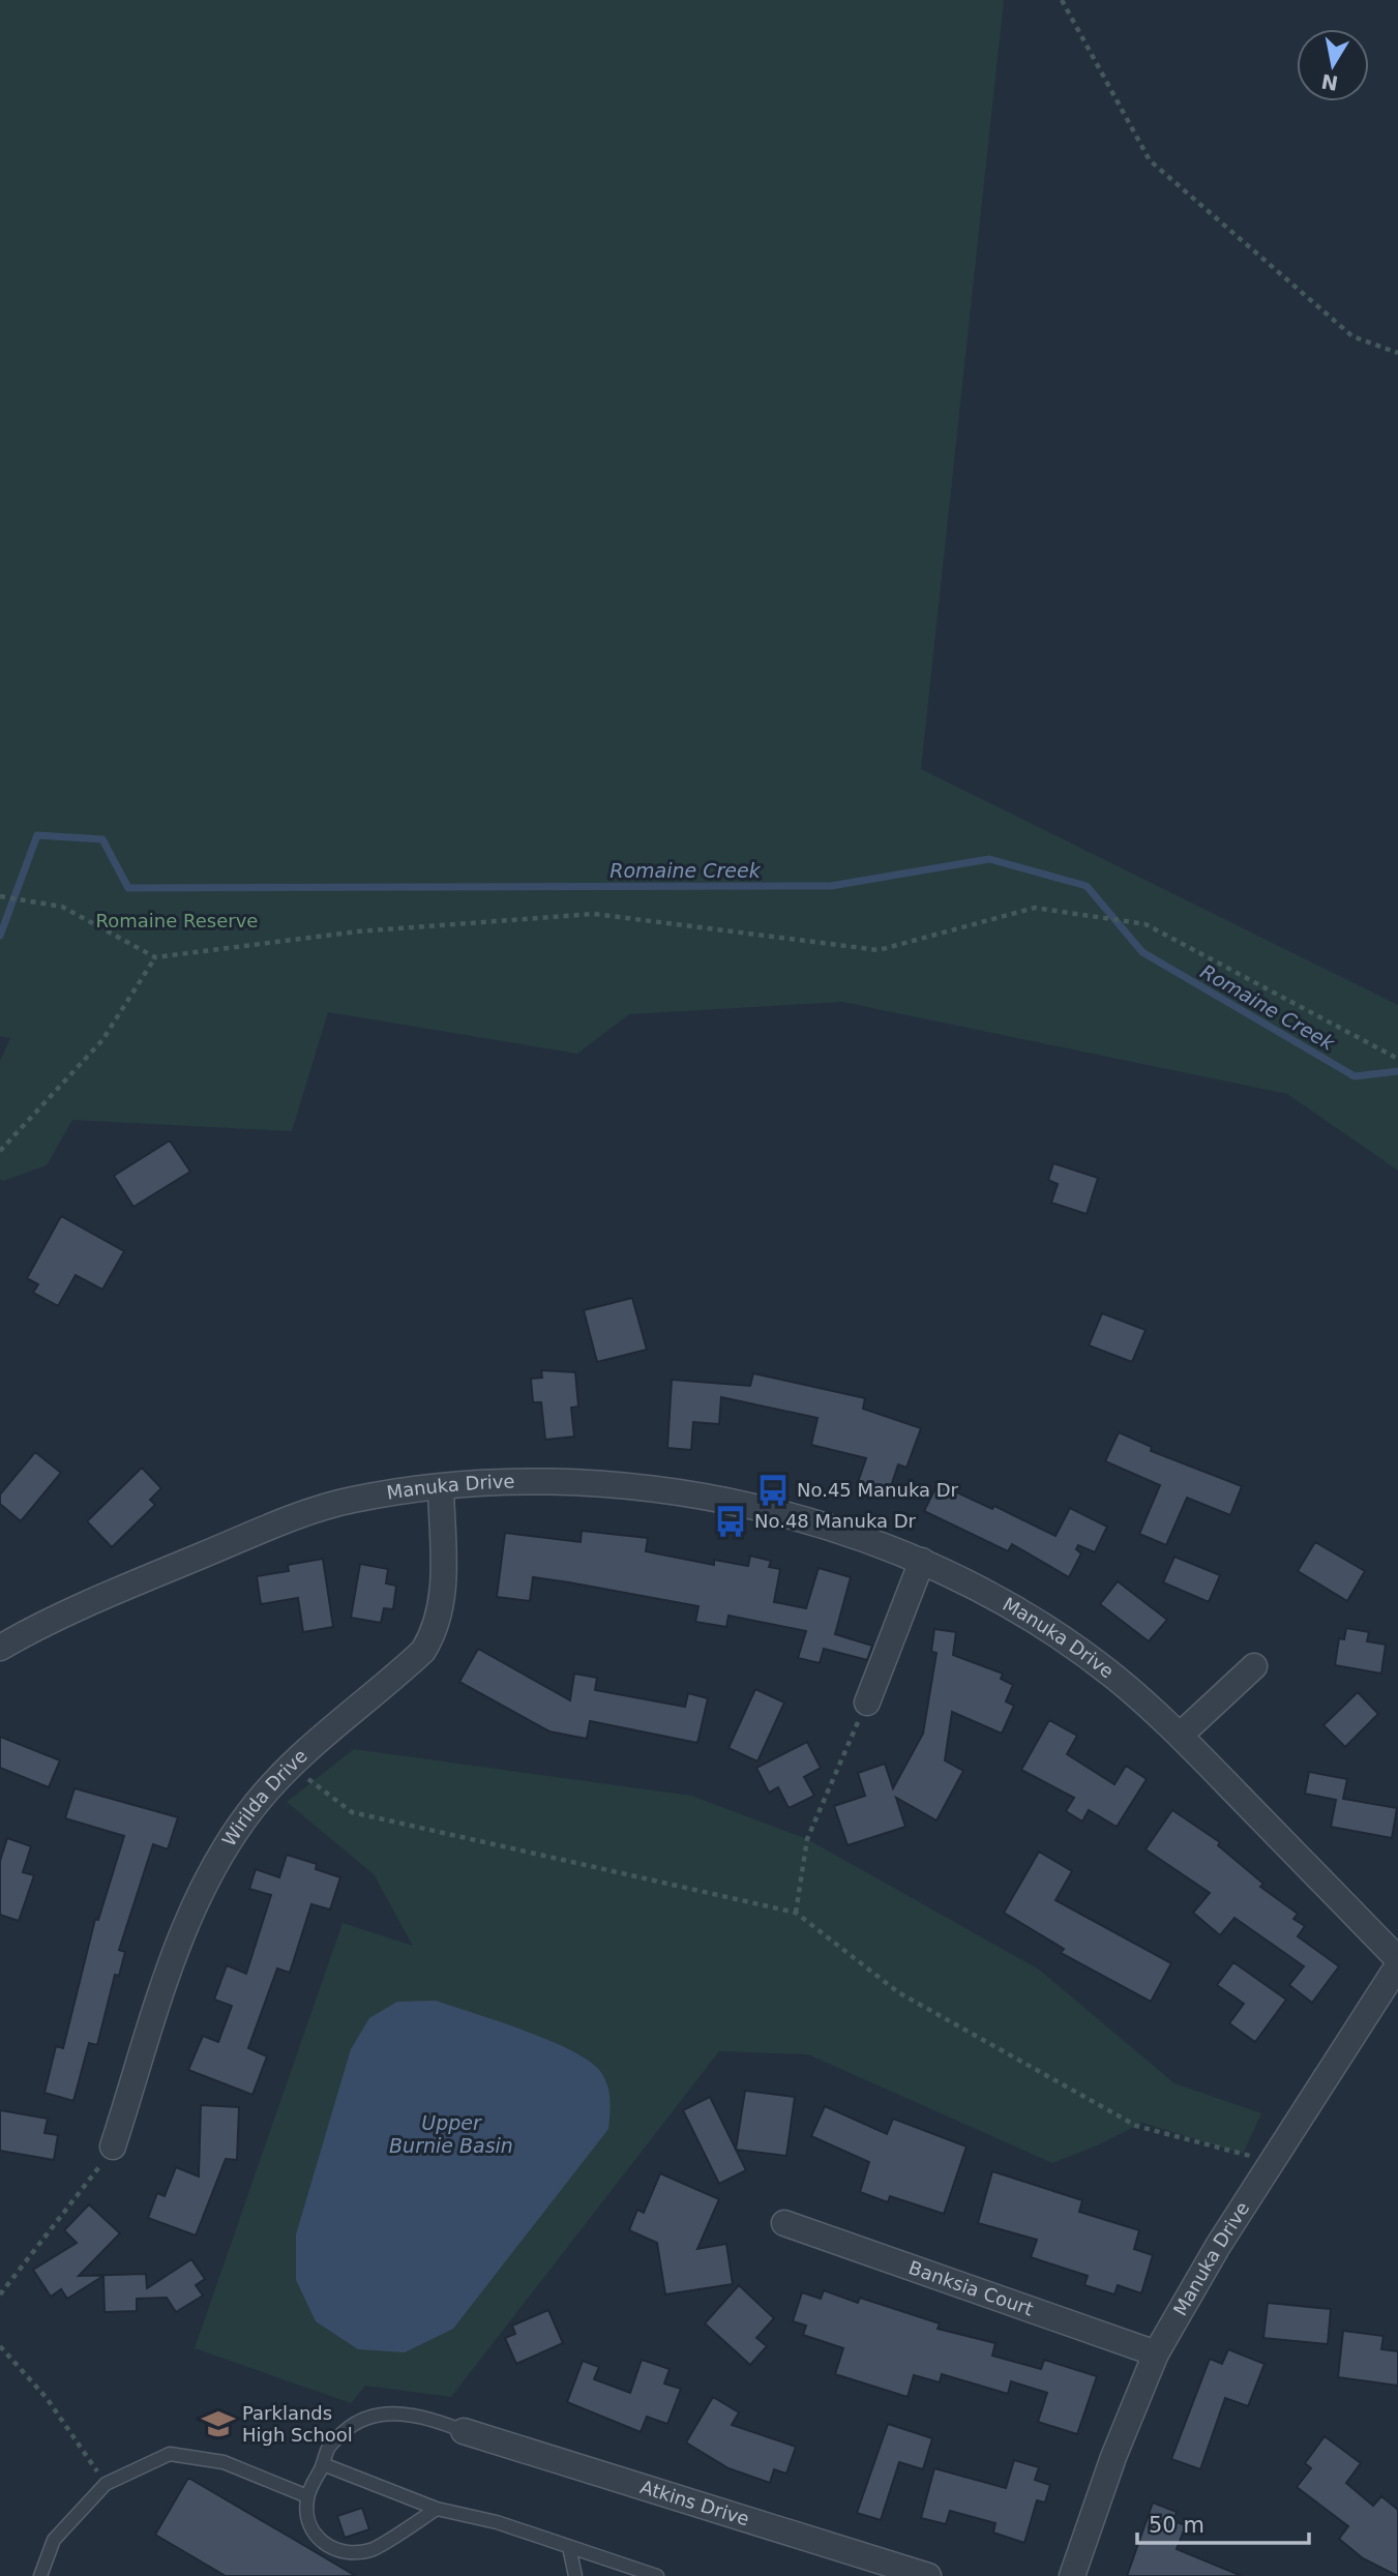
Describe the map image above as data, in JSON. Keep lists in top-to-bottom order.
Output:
{
  "streets": {
    "street": [
      "Manuka Drive",
      "Wirilda Drive",
      "Banksia Court",
      "Atkins Drive"
    ]
  },
  "crossings": [
    ["Manuka Drive", "Wirilda Drive"],
    ["Manuka Drive", "Banksia Court"]
  ],
  "water": ["Romaine Creek", "Upper Burnie Basin"],
  "parks": ["Romaine Reserve"],
  "places": {
    "bus stop": ["No.45 Manuka Dr", "No.48 Manuka Dr"],
    "school or university": ["Parklands High School"]
  },
  "scale_bar": "50 m",
  "north": "bottom"
}
